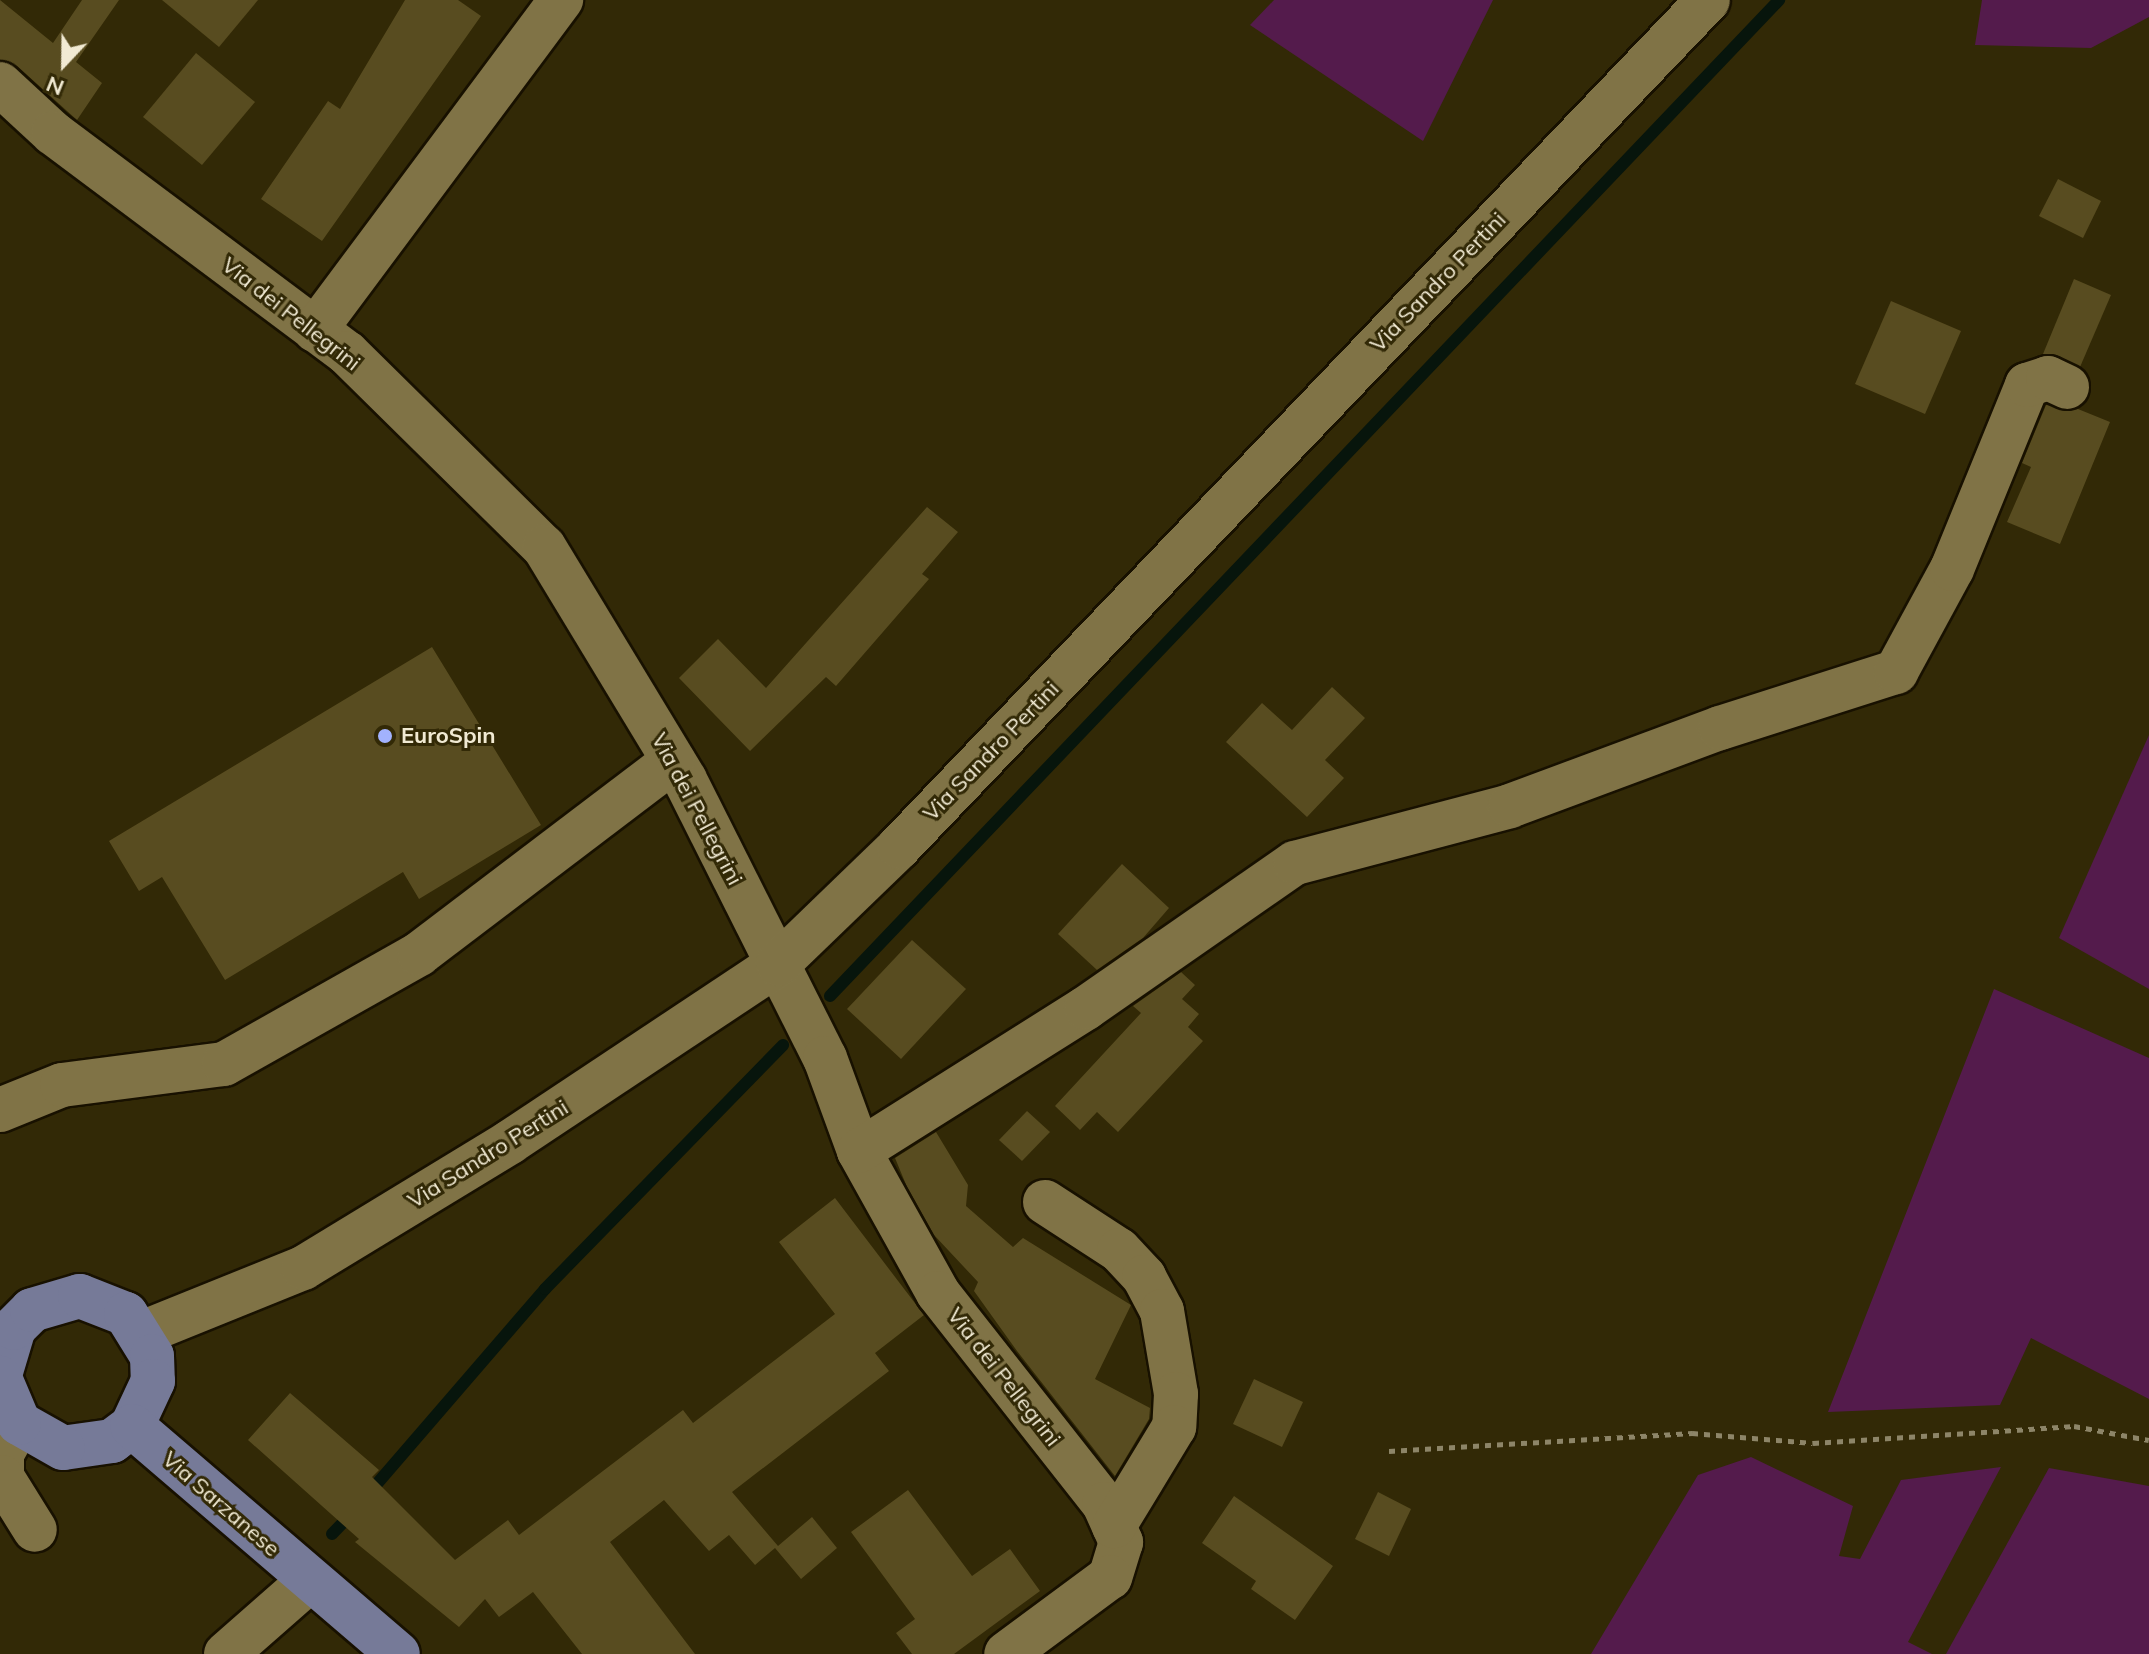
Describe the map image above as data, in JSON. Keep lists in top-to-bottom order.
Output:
{
  "streets": {
    "main road": ["Via Sarzanese"],
    "street": ["Via Sandro Pertini", "Via dei Pellegrini"]
  },
  "crossings": [
    ["Via Sandro Pertini", "Via dei Pellegrini"],
    ["Via Sandro Pertini", "Via Sarzanese"]
  ],
  "places": ["EuroSpin"],
  "north": "bottom"
}
